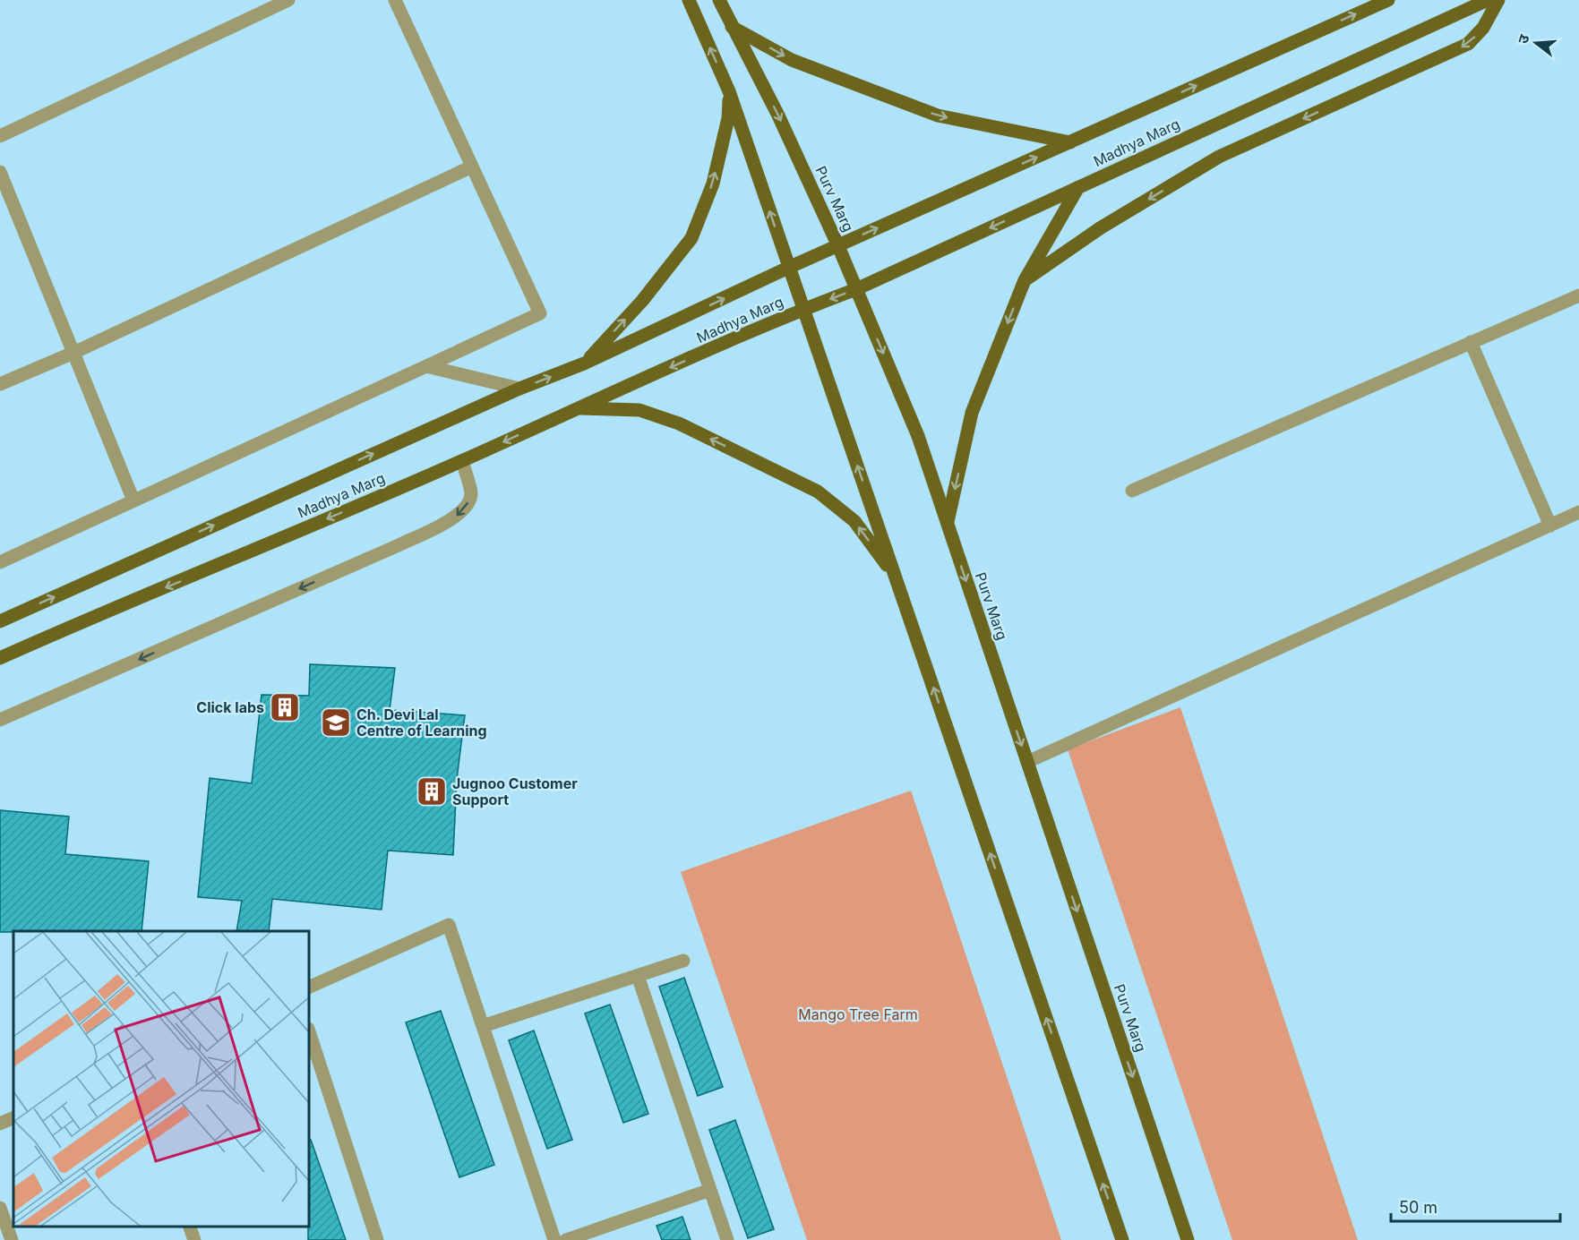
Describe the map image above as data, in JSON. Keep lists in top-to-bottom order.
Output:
{
  "streets": {
    "main road": ["Madhya Marg", "Purv Marg"]
  },
  "crossings": [
    ["Madhya Marg", "Purv Marg"]
  ],
  "parks": ["Mango Tree Farm"],
  "places": {
    "building": ["Click labs", "Jugnoo Customer Support"],
    "school or university": ["Ch. Devi Lal Centre of Learning"]
  },
  "scale_bar": "50 m",
  "north": "left"
}
